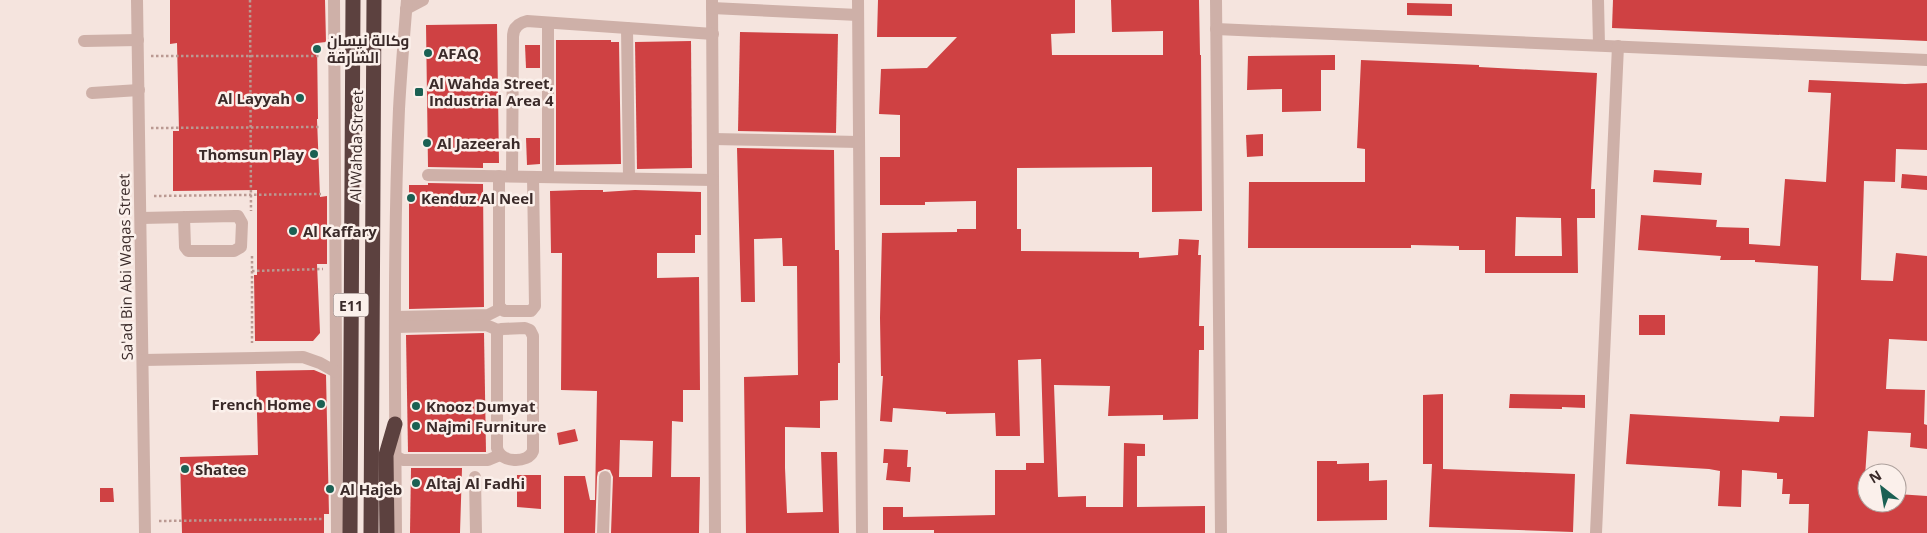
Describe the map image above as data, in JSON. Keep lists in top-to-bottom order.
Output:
{
  "streets": {
    "highway": ["Al Wahda Street", "E11"],
    "street": ["Sa'ad Bin Abi Waqas Street"]
  },
  "places": {
    "other": [
      "وكالة نيسان الشارقة",
      "AFAQ",
      "Al Layyah",
      "Al Jazeerah",
      "Thomsun Play",
      "Kenduz Al Neel",
      "Al Kaffary",
      "French Home",
      "Knooz Dumyat",
      "Najmi Furniture",
      "Shatee",
      "Altaj Al Fadhi",
      "Al Hajeb"
    ],
    "transit": ["Al Wahda Street, Industrial Area 4"]
  },
  "north": "top left"
}
